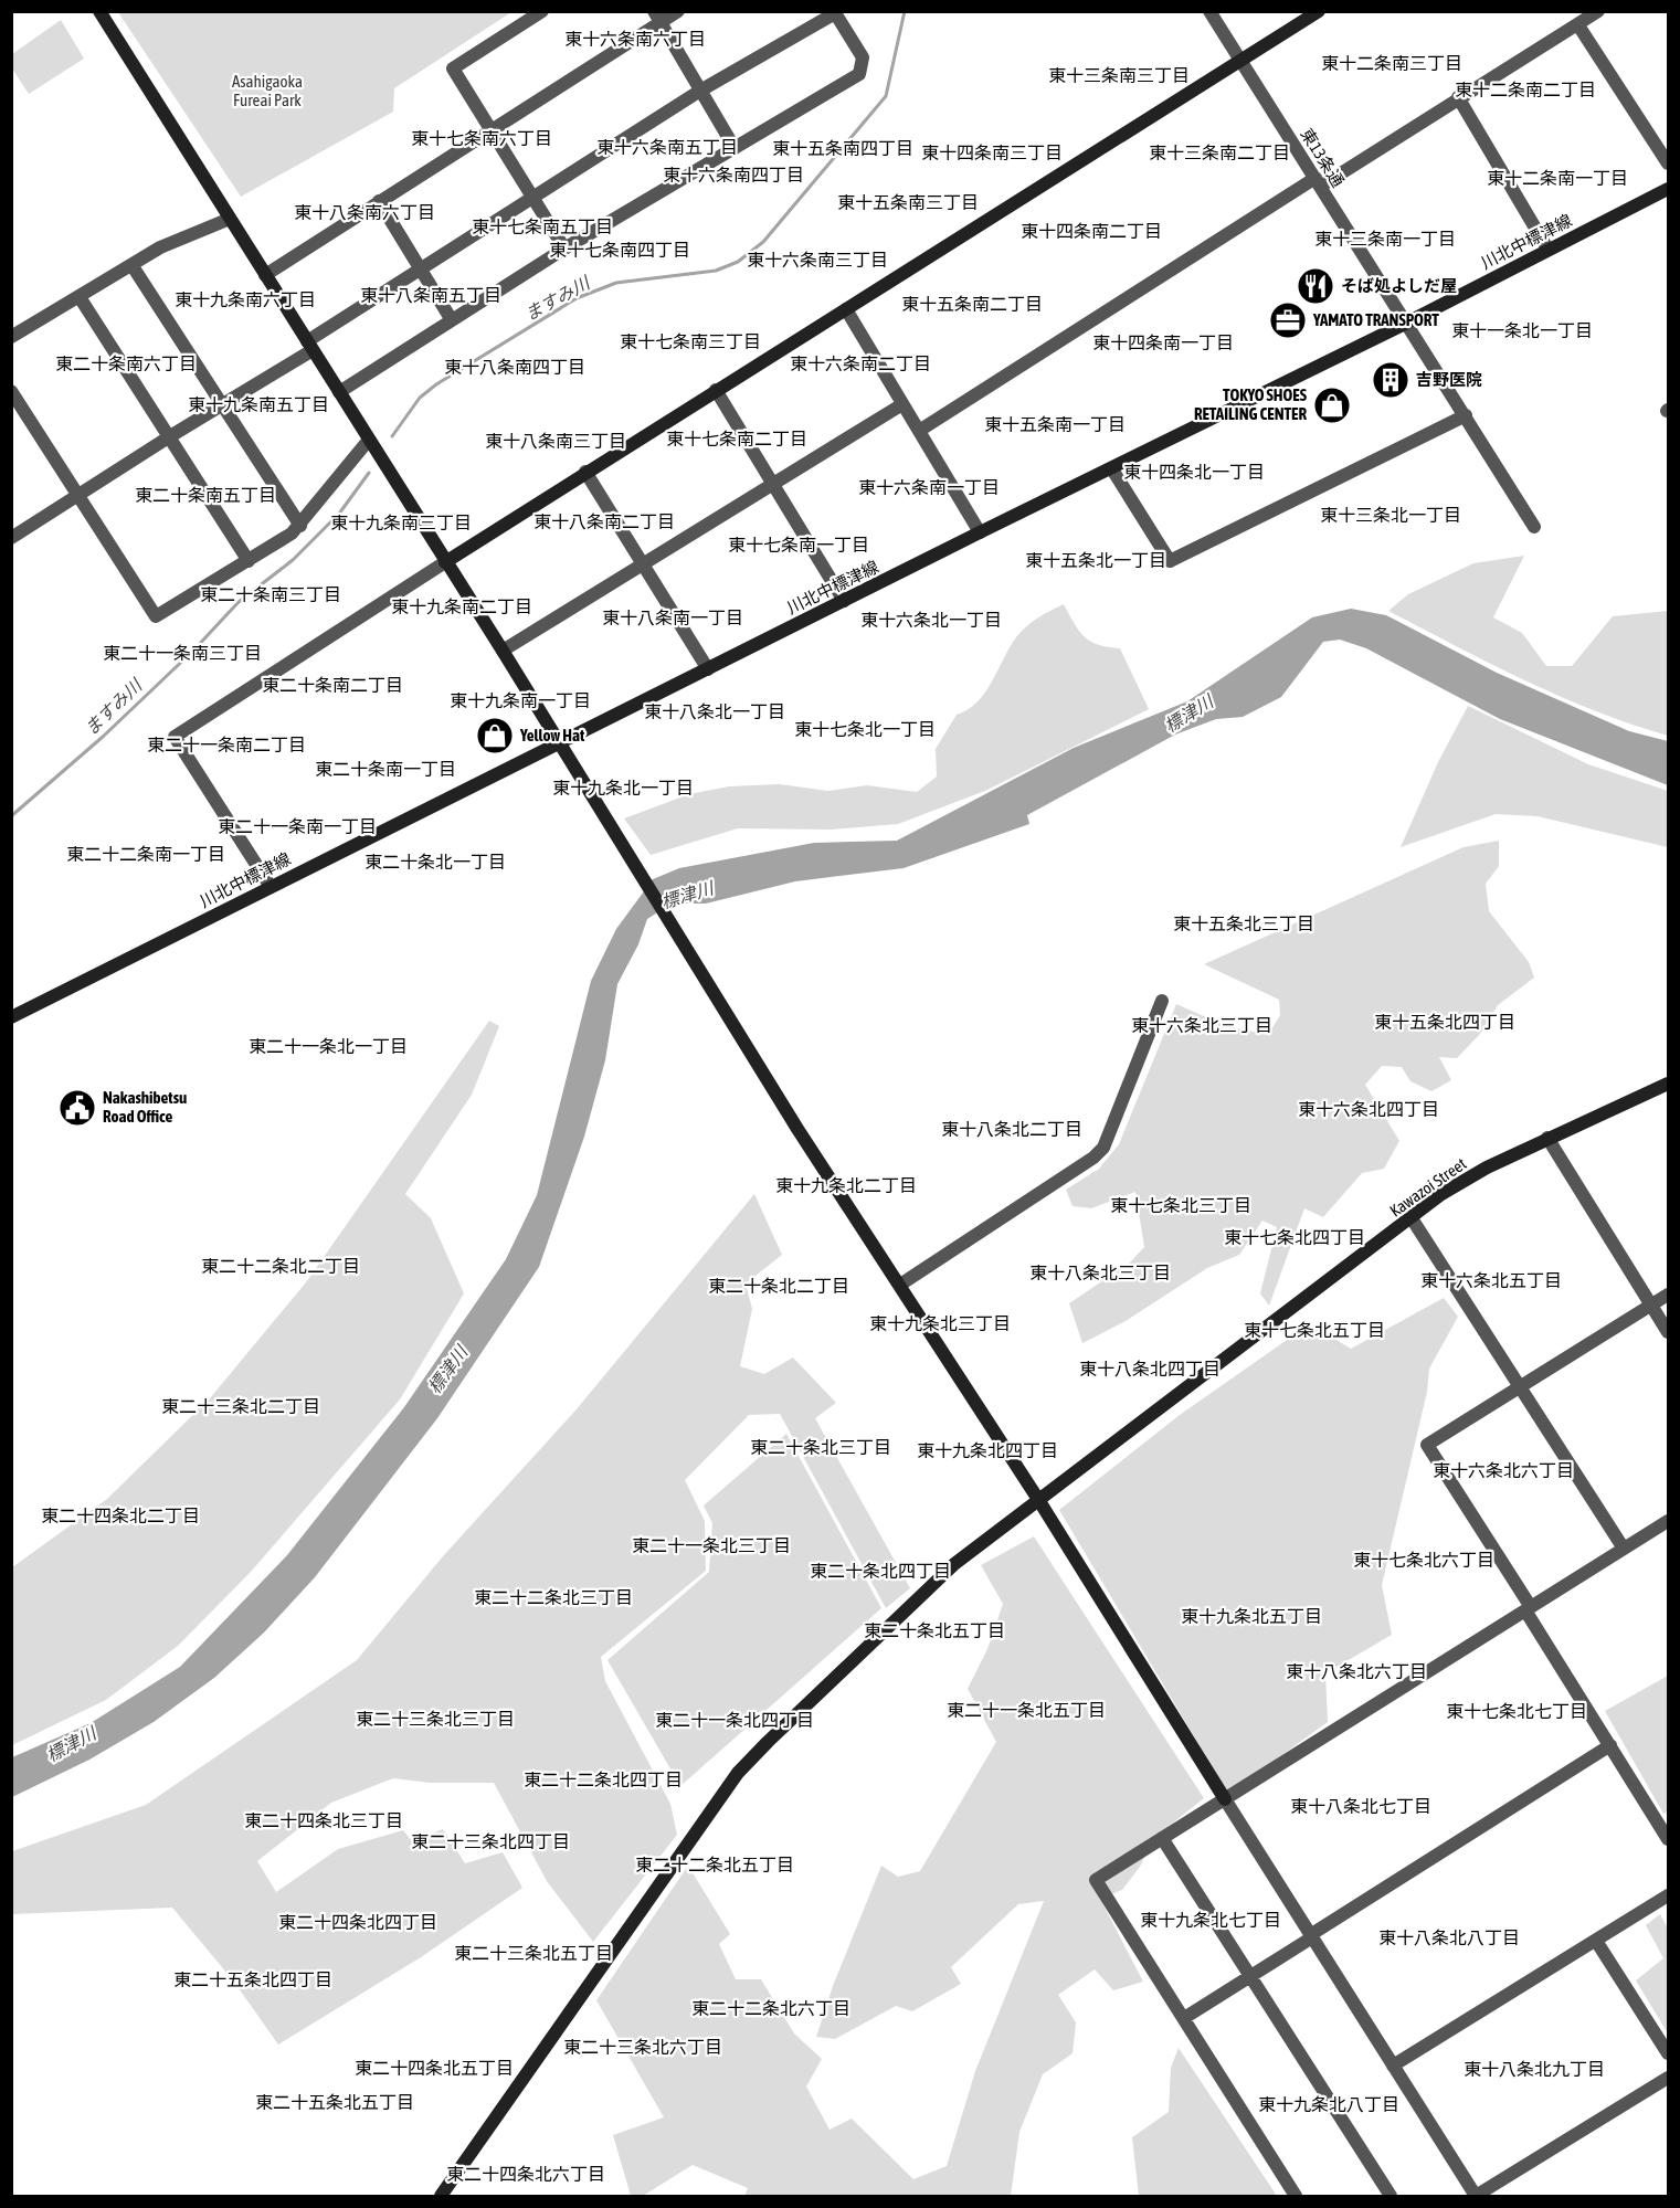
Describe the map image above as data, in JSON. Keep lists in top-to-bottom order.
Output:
{
  "streets": {
    "street": ["東13条通", "川北中標津線", "Kawazoi Street"]
  },
  "crossings": [
    ["東13条通", "川北中標津線"]
  ],
  "districts": [
    "東十六条南六丁目",
    "東十二条南三丁目",
    "東十三条南三丁目",
    "東十二条南二丁目",
    "東十七条南六丁目",
    "東十六条南五丁目",
    "東十五条南四丁目",
    "東十四条南三丁目",
    "東十三条南二丁目",
    "東十六条南四丁目",
    "東十二条南一丁目",
    "東十五条南三丁目",
    "東十八条南六丁目",
    "東十七条南五丁目",
    "東十四条南二丁目",
    "東十三条南一丁目",
    "東十七条南四丁目",
    "東十六条南三丁目",
    "東十八条南五丁目",
    "東十九条南六丁目",
    "東十五条南二丁目",
    "東十一条北一丁目",
    "東十七条南三丁目",
    "東十四条南一丁目",
    "東二十条南六丁目",
    "東十六条南二丁目",
    "東十八条南四丁目",
    "東十九条南五丁目",
    "東十五条南一丁目",
    "東十七条南二丁目",
    "東十八条南三丁目",
    "東十四条北一丁目",
    "東十六条南一丁目",
    "東二十条南五丁目",
    "東十三条北一丁目",
    "東十八条南二丁目",
    "東十九条南三丁目",
    "東十七条南一丁目",
    "東十五条北一丁目",
    "東二十条南三丁目",
    "東十九条南二丁目",
    "東十八条南一丁目",
    "東十六条北一丁目",
    "東二十一条南三丁目",
    "東二十条南二丁目",
    "東十九条南一丁目",
    "東十八条北一丁目",
    "東十七条北一丁目",
    "東二十一条南二丁目",
    "東二十条南一丁目",
    "東十九条北一丁目",
    "東二十一条南一丁目",
    "東二十二条南一丁目",
    "東二十条北一丁目",
    "東十五条北三丁目",
    "東十五条北四丁目",
    "東十六条北三丁目",
    "東二十一条北一丁目",
    "東十六条北四丁目",
    "東十八条北二丁目",
    "東十九条北二丁目",
    "東十七条北三丁目",
    "東十七条北四丁目",
    "東二十二条北二丁目",
    "東十八条北三丁目",
    "東十六条北五丁目",
    "東二十条北二丁目",
    "東十九条北三丁目",
    "東十七条北五丁目",
    "東十八条北四丁目",
    "東二十三条北二丁目",
    "東二十条北三丁目",
    "東十九条北四丁目",
    "東十六条北六丁目",
    "東二十四条北二丁目",
    "東二十一条北三丁目",
    "東十七条北六丁目",
    "東二十条北四丁目",
    "東二十二条北三丁目",
    "東十九条北五丁目",
    "東二十条北五丁目",
    "東十八条北六丁目",
    "東二十一条北五丁目",
    "東十七条北七丁目",
    "東二十三条北三丁目",
    "東二十一条北四丁目",
    "東二十二条北四丁目",
    "東十八条北七丁目",
    "東二十四条北三丁目",
    "東二十三条北四丁目",
    "東二十二条北五丁目",
    "東十九条北七丁目",
    "東二十四条北四丁目",
    "東十八条北八丁目",
    "東二十三条北五丁目",
    "東二十五条北四丁目",
    "東二十二条北六丁目",
    "東二十三条北六丁目",
    "東二十四条北五丁目",
    "東十八条北九丁目",
    "東二十五条北五丁目",
    "東十九条北八丁目",
    "東二十四条北六丁目"
  ],
  "water": ["ますみ川", "標津川"],
  "parks": ["Asahigaoka Fureai Park"],
  "places": {
    "restaurant": ["そば処よしだ屋"],
    "office": ["YAMATO TRANSPORT"],
    "building": ["吉野医院"],
    "shop": ["TOKYO SHOES RETAILING CENTER", "Yellow Hat"],
    "public building": ["Nakashibetsu Road Office"]
  }
}
